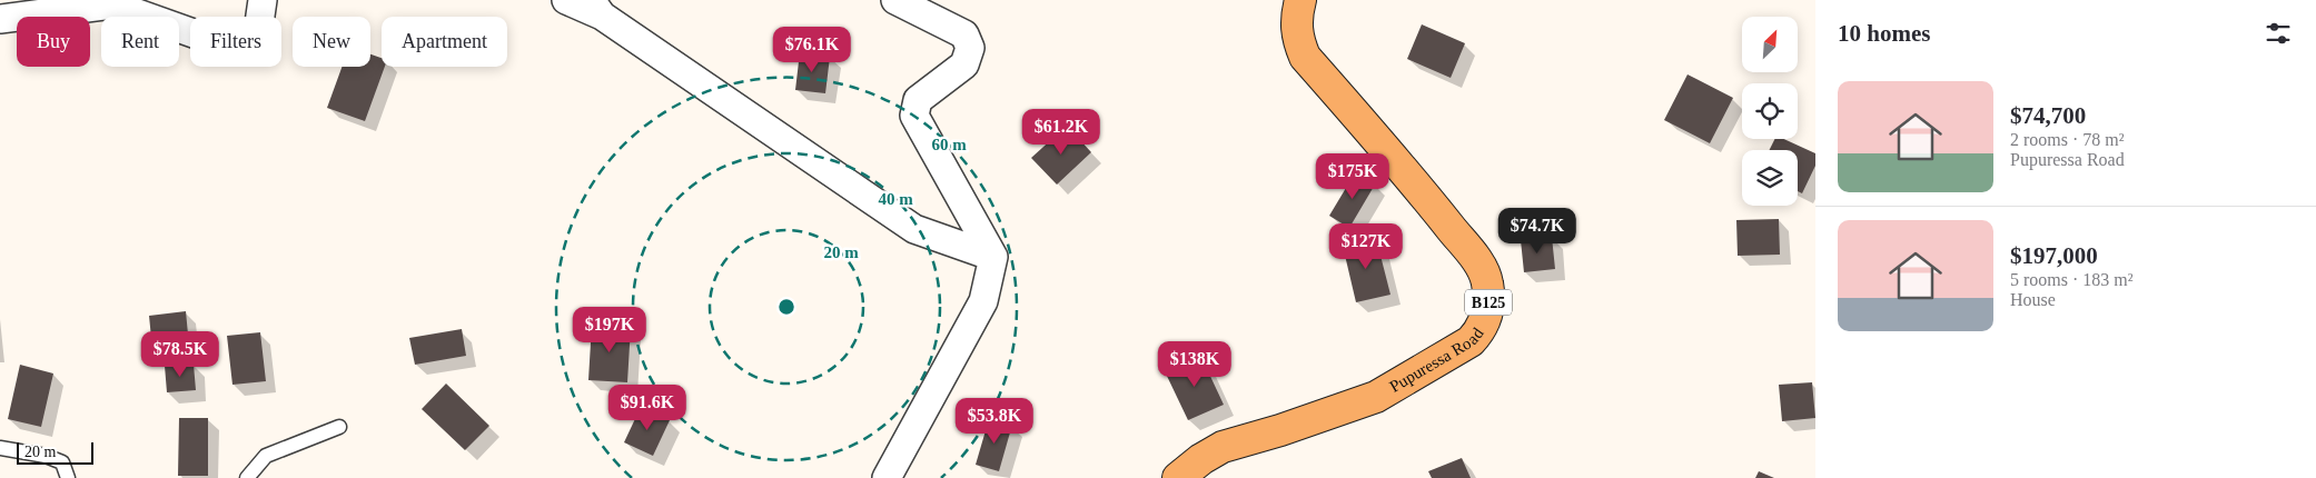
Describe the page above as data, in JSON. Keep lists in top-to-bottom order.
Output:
{
  "streets": {
    "main road": ["B125", "Pupuressa Road"]
  },
  "scale_bar": "20 m",
  "north": "top right",
  "page": {
    "heading": "10 homes",
    "chip": [
      "Buy",
      "Rent",
      "Filters",
      "New",
      "Apartment"
    ],
    "price": [
      "$76.1K",
      "$61.2K",
      "$175K",
      "$74.7K",
      "$127K",
      "$197K",
      "$78.5K",
      "$138K",
      "$91.6K",
      "$53.8K"
    ],
    "list": [
      {
        "name": "$74,700",
        "note": "2 rooms · 78 m² · Pupuressa Road"
      },
      {
        "name": "$197,000",
        "note": "5 rooms · 183 m² · House"
      }
    ],
    "scale": "20 m"
  },
  "rings": ["60 m", "40 m", "20 m"]
}
